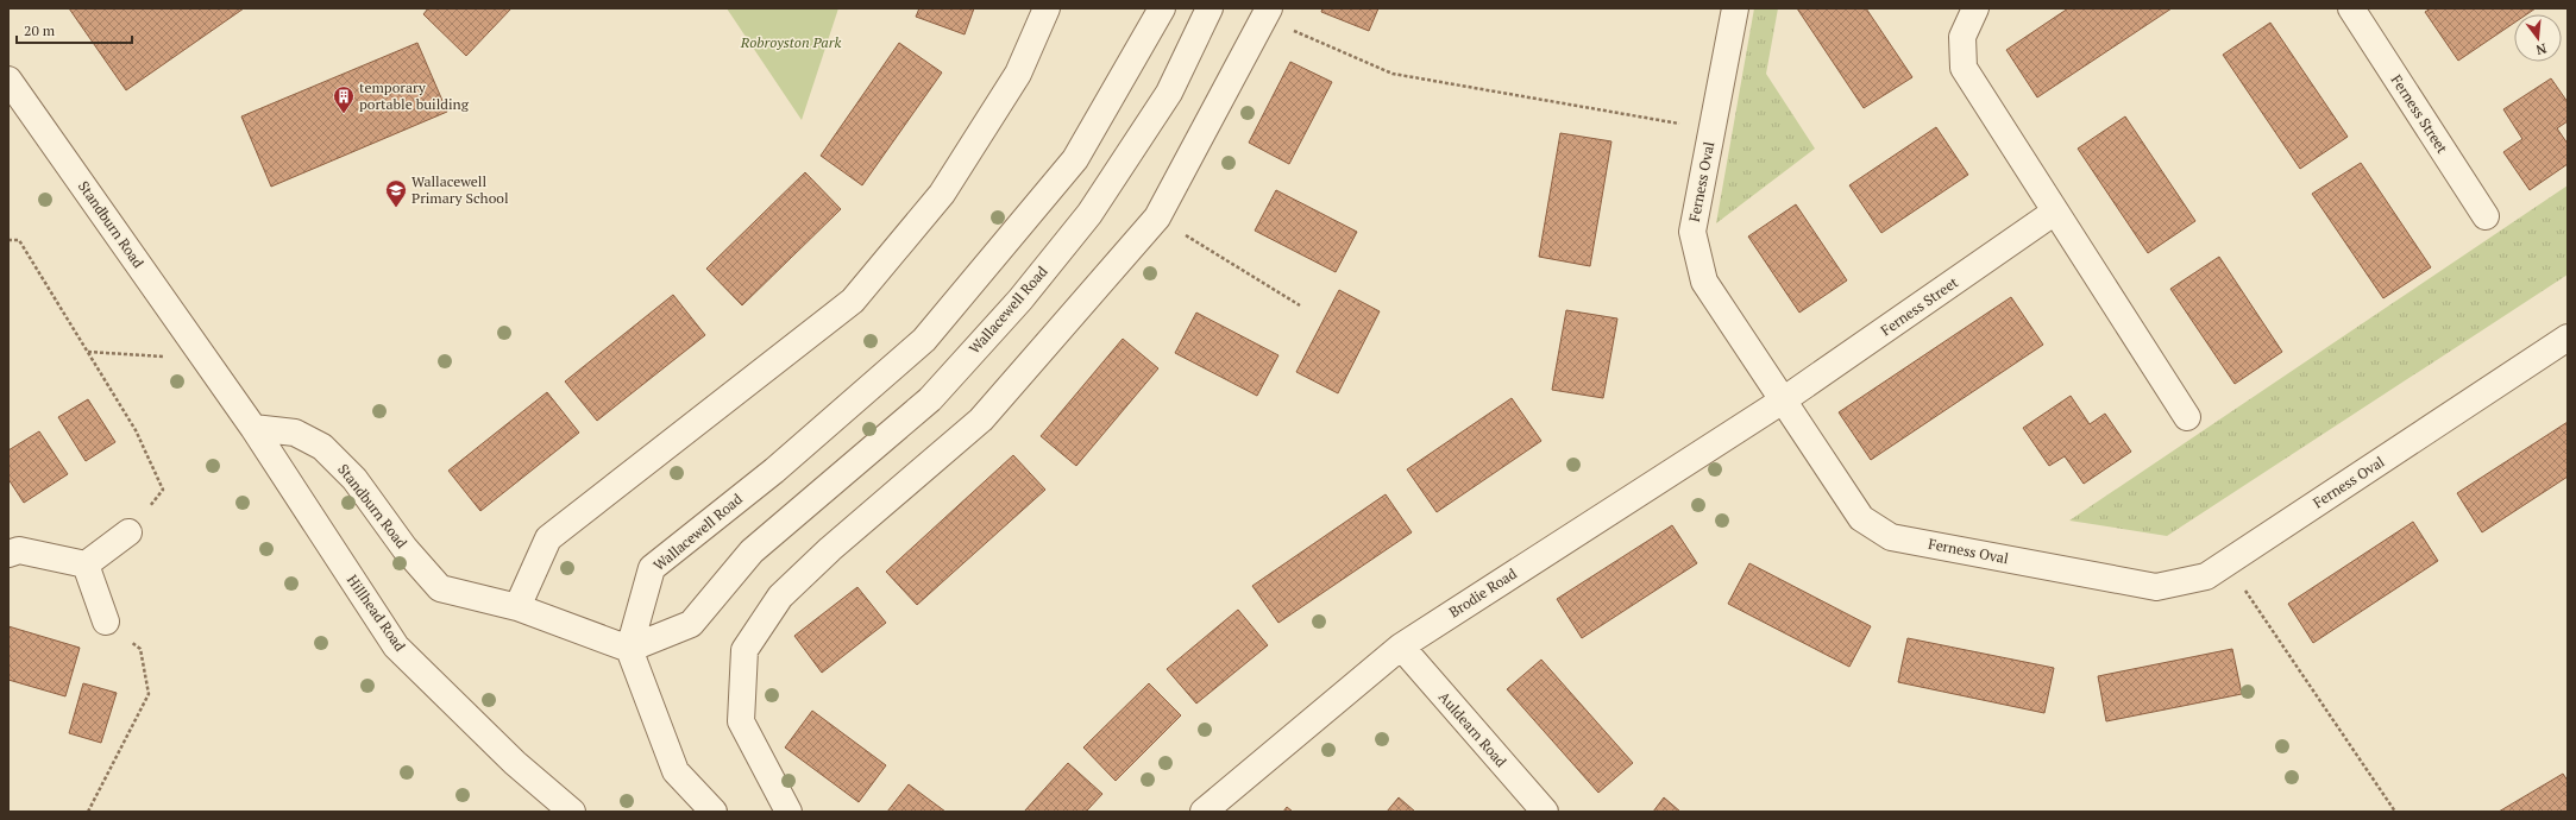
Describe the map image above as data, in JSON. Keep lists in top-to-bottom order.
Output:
{
  "streets": {
    "street": [
      "Ferness Street",
      "Ferness Oval",
      "Standburn Road",
      "Wallacewell Road",
      "Brodie Road",
      "Hillhead Road",
      "Auldearn Road"
    ]
  },
  "crossings": [
    ["Ferness Street", "Ferness Oval"],
    ["Ferness Street", "Brodie Road"],
    ["Ferness Oval", "Brodie Road"],
    ["Standburn Road", "Wallacewell Road"],
    ["Standburn Road", "Hillhead Road"],
    ["Brodie Road", "Auldearn Road"]
  ],
  "parks": ["Robroyston Park"],
  "places": {
    "building": ["temporary portable building"],
    "school or university": ["Wallacewell Primary School"]
  },
  "scale_bar": "20 m",
  "north": "bottom"
}
